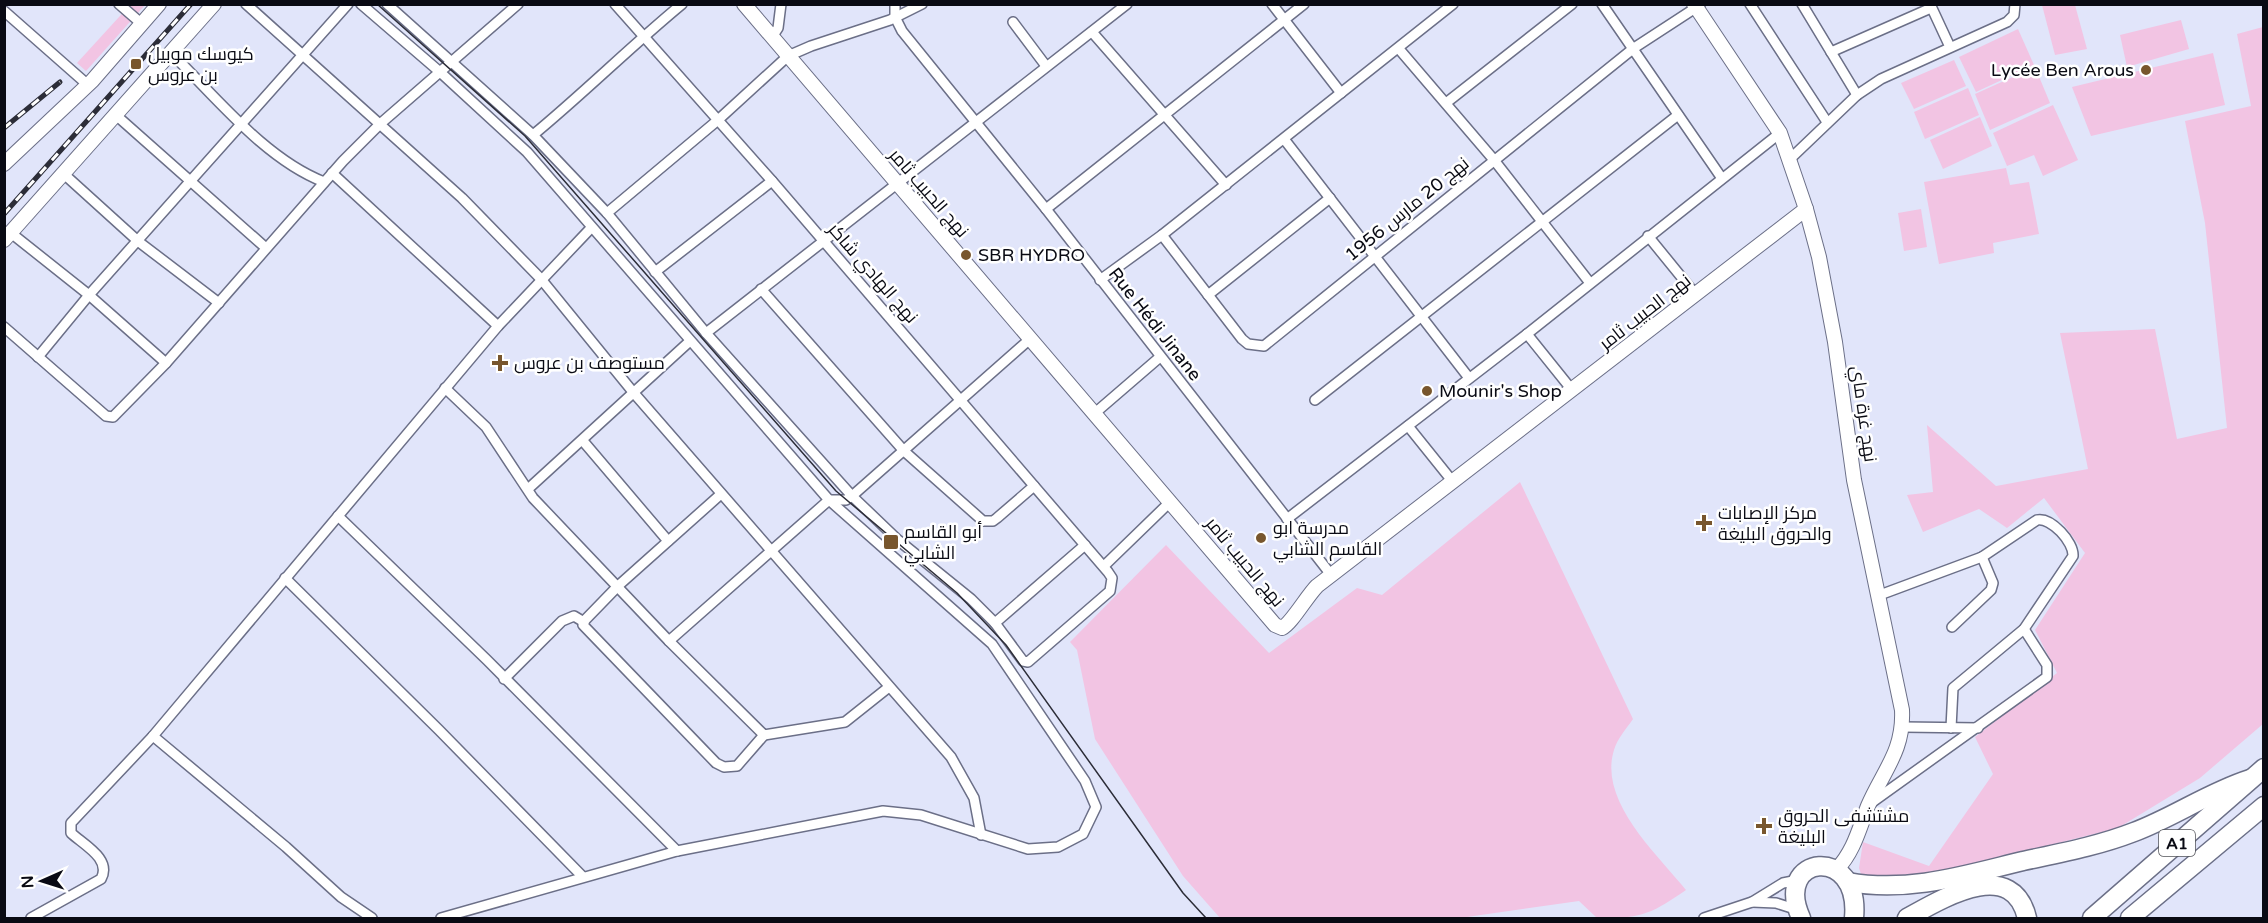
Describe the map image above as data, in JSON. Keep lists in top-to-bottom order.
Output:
{
  "streets": {
    "highway": ["A1"],
    "street": [
      "نهج الحبيب ثامر",
      "نهج 20 مارس 1956",
      "نهج الهادي شاكر",
      "Rue Hédi Jinane",
      "نهج غرة ماي"
    ]
  },
  "crossings": [
    ["نهج الحبيب ثامر", "Rue Hédi Jinane"],
    ["نهج الحبيب ثامر", "نهج غرة ماي"],
    ["نهج 20 مارس 1956", "نهج غرة ماي"]
  ],
  "places": {
    "transit": ["كيوسك موبيل بن عروس", "أبو القاسم الشابي"],
    "other": [
      "Lycée Ben Arous",
      "SBR HYDRO",
      "Mounir's Shop",
      "مدرسة ابو القاسم الشابي"
    ],
    "health": ["مستوصف بن عروس", "مركز الإصابات والحروق البليغة", "مشتشفى الحروق البليغة"]
  },
  "north": "left"
}
